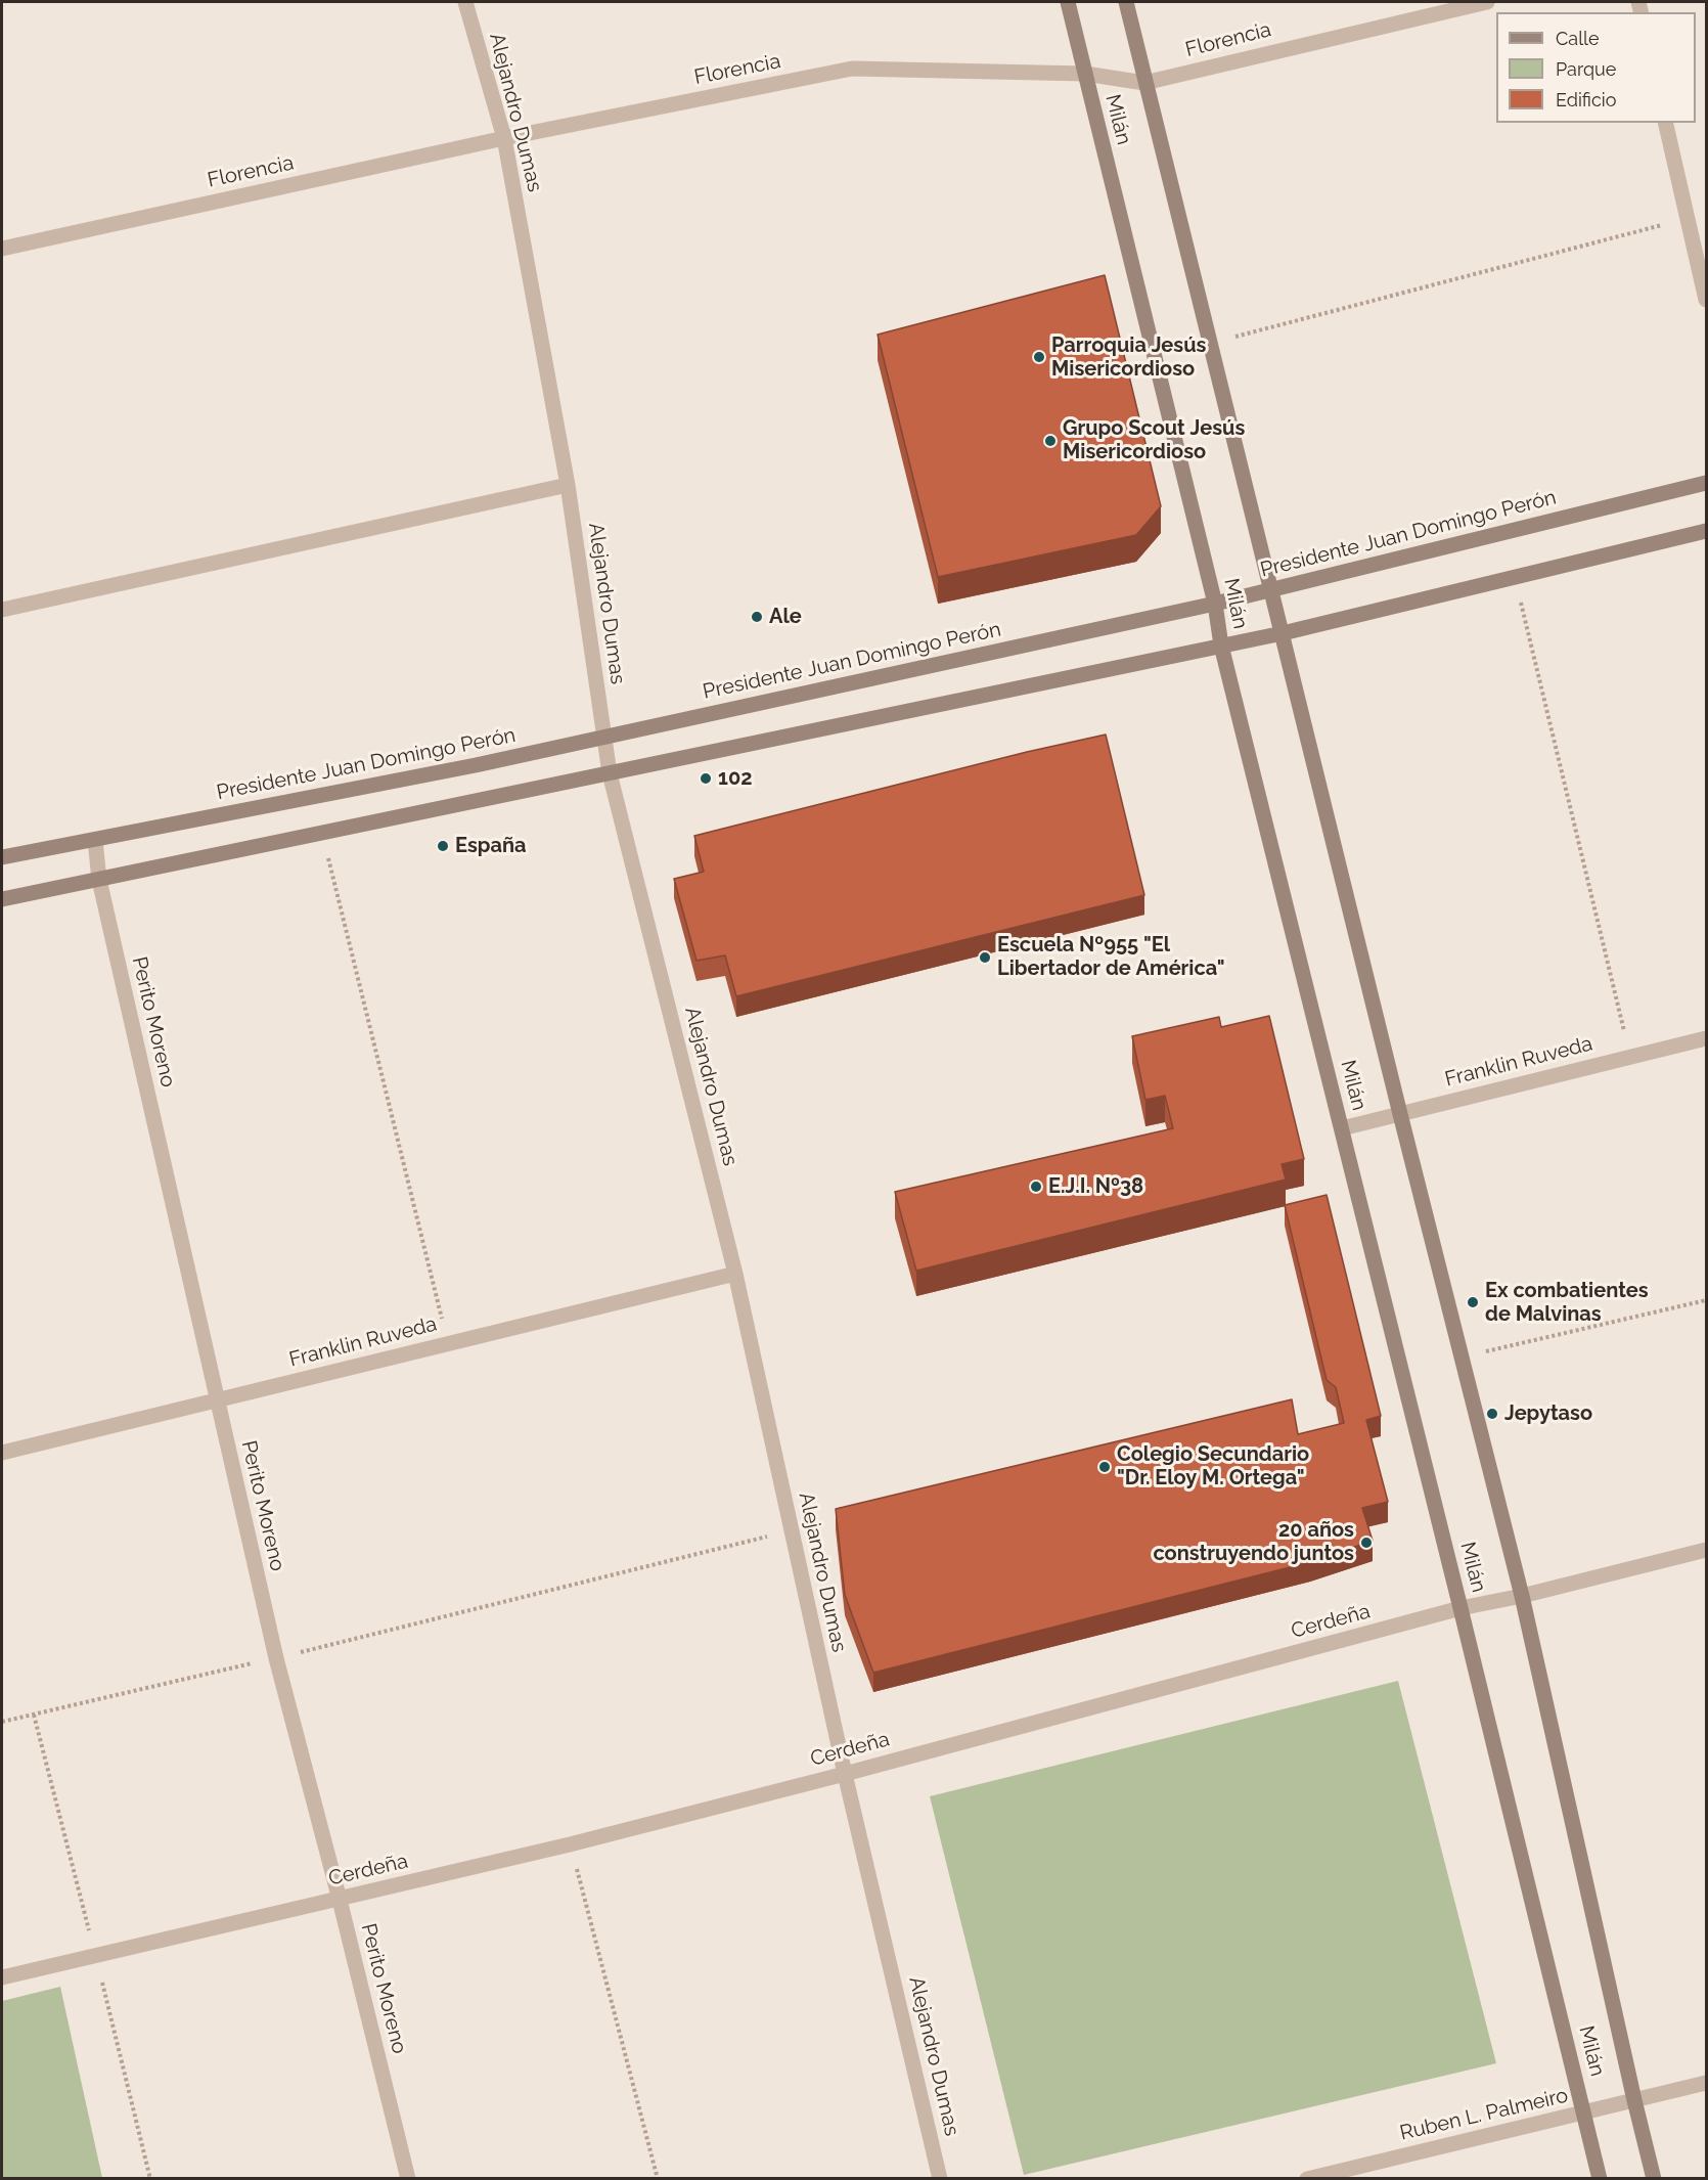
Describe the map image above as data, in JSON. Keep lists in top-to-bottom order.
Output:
{
  "streets": {
    "main road": ["Milán", "Presidente Juan Domingo Perón"],
    "street": [
      "Florencia",
      "Alejandro Dumas",
      "Perito Moreno",
      "Franklin Ruveda",
      "Cerdeña",
      "Ruben L. Palmeiro"
    ]
  },
  "crossings": [
    ["Florencia", "Alejandro Dumas"],
    ["Florencia", "Milán"],
    ["Alejandro Dumas", "Presidente Juan Domingo Perón"],
    ["Alejandro Dumas", "Franklin Ruveda"],
    ["Alejandro Dumas", "Cerdeña"],
    ["Milán", "Presidente Juan Domingo Perón"],
    ["Milán", "Franklin Ruveda"],
    ["Milán", "Cerdeña"],
    ["Milán", "Ruben L. Palmeiro"],
    ["Presidente Juan Domingo Perón", "Perito Moreno"],
    ["Perito Moreno", "Franklin Ruveda"],
    ["Perito Moreno", "Cerdeña"]
  ],
  "places": [
    "Parroquia Jesús Misericordioso",
    "Grupo Scout Jesús Misericordioso",
    "Ale",
    "102",
    "España",
    "Escuela Nº955 \"El Libertador de América\"",
    "E.J.I. Nº38",
    "Ex combatientes de Malvinas",
    "Jepytaso",
    "Colegio Secundario \"Dr. Eloy M. Ortega\"",
    "20 años construyendo juntos"
  ],
  "legend": ["Calle", "Parque", "Edificio"]
}
